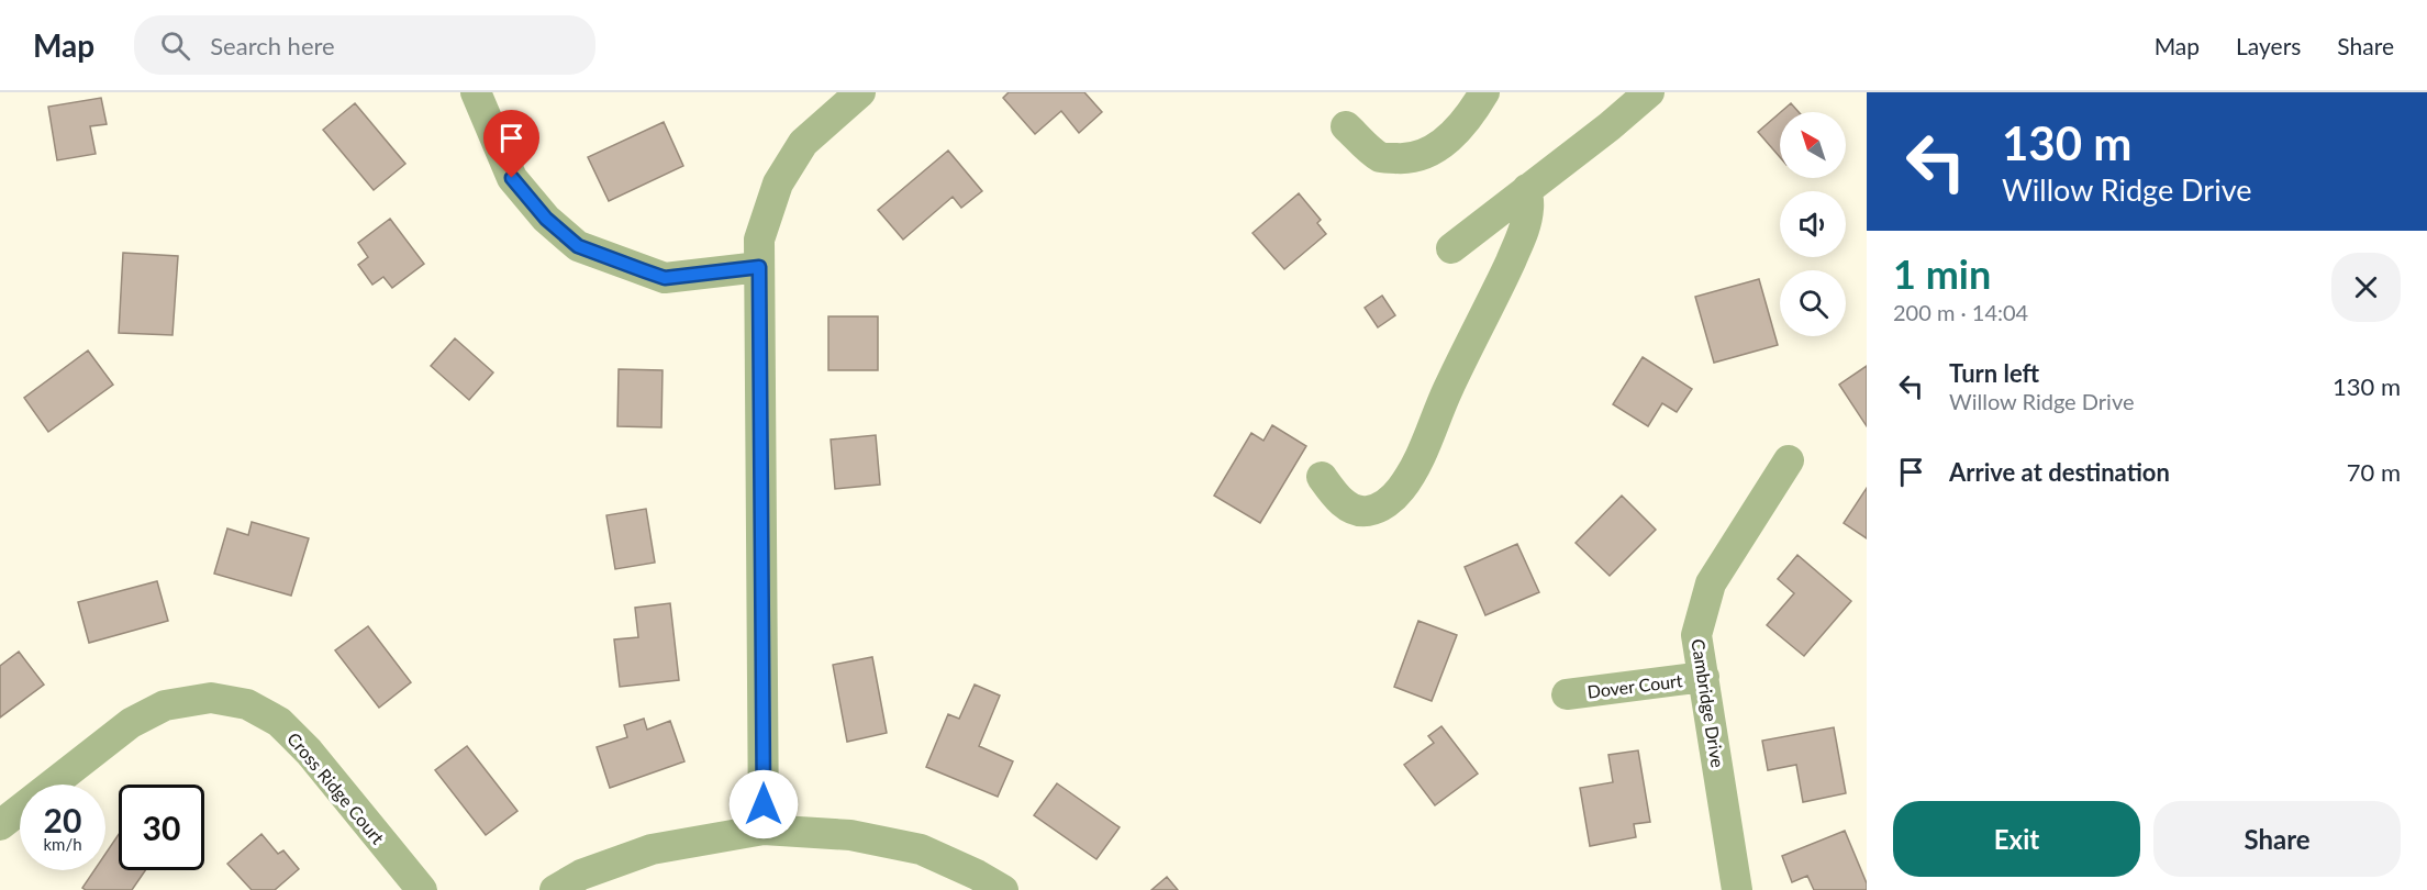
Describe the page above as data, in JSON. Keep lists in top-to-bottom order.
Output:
{
  "streets": {
    "street": ["Dover Court", "Cambridge Drive", "Cross Ridge Court"]
  },
  "crossings": [
    ["Dover Court", "Cambridge Drive"]
  ],
  "north": "top left",
  "page": {
    "header": "Map",
    "search": "Search here",
    "nav": ["Map", "Layers", "Share"],
    "turn": ["130 m", "Willow Ridge Drive"],
    "heading": ["1 min", "200 m · 14:04"],
    "list": [
      {
        "name": "Turn left",
        "note": "Willow Ridge Drive",
        "value": "130 m"
      },
      {
        "name": "Arrive at destination",
        "value": "70 m"
      }
    ],
    "speed": "20 km/h",
    "limit": "30",
    "buttons": ["Exit", "Share"]
  }
}
